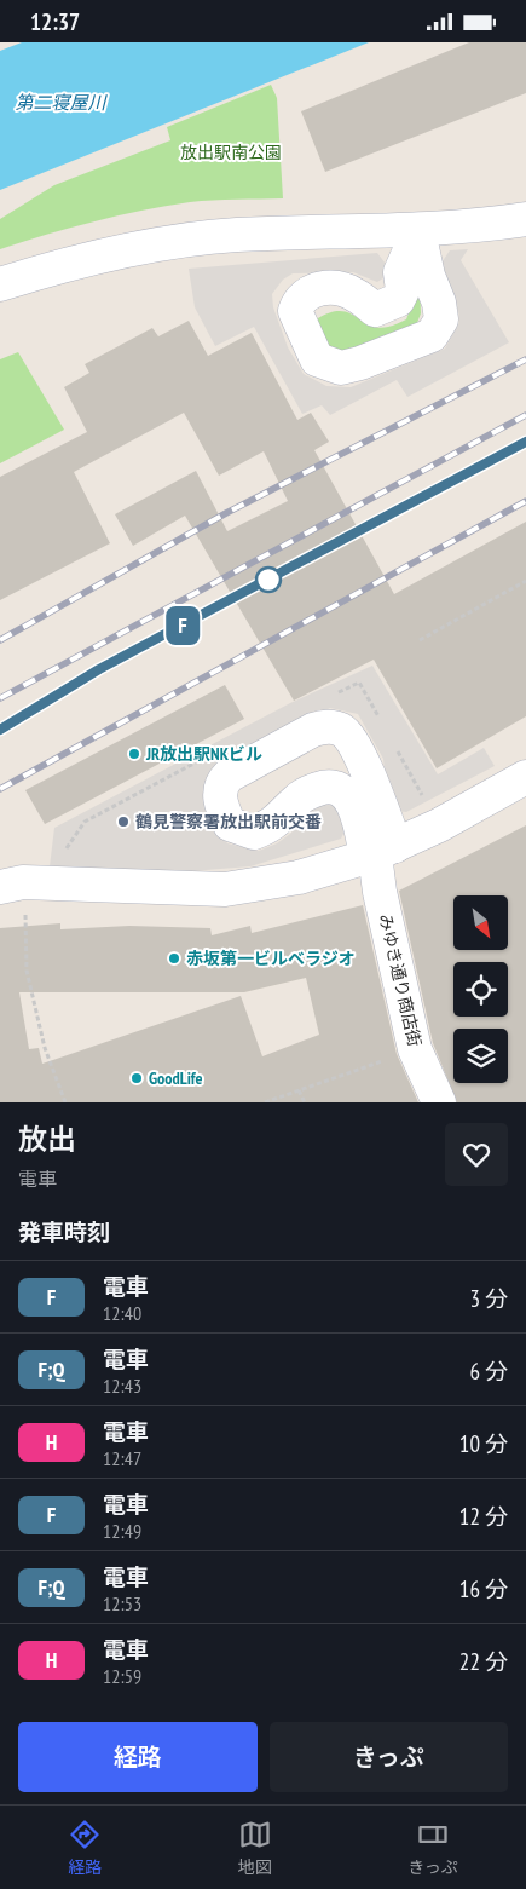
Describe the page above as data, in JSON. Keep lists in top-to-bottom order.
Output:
{
  "streets": {
    "street": ["みゆき通り商店街"]
  },
  "water": ["第二寝屋川"],
  "parks": ["放出駅南公園"],
  "places": [
    "JR放出駅NKビル",
    "鶴見警察署放出駅前交番",
    "赤坂第一ビルべラジオ",
    "GoodLife"
  ],
  "north": "bottom right",
  "page": {
    "status": "12:37",
    "on_map": "F",
    "heading": [
      ["放出", "電車"],
      "発車時刻"
    ],
    "list": [
      {
        "mark": "F",
        "name": "電車",
        "note": "12:40",
        "value": "3 分"
      },
      {
        "mark": "F;Q",
        "name": "電車",
        "note": "12:43",
        "value": "6 分"
      },
      {
        "mark": "H",
        "name": "電車",
        "note": "12:47",
        "value": "10 分"
      },
      {
        "mark": "F",
        "name": "電車",
        "note": "12:49",
        "value": "12 分"
      },
      {
        "mark": "F;Q",
        "name": "電車",
        "note": "12:53",
        "value": "16 分"
      },
      {
        "mark": "H",
        "name": "電車",
        "note": "12:59",
        "value": "22 分"
      }
    ],
    "buttons": ["経路", "きっぷ"],
    "tabs": ["経路", "地図", "きっぷ"]
  }
}
